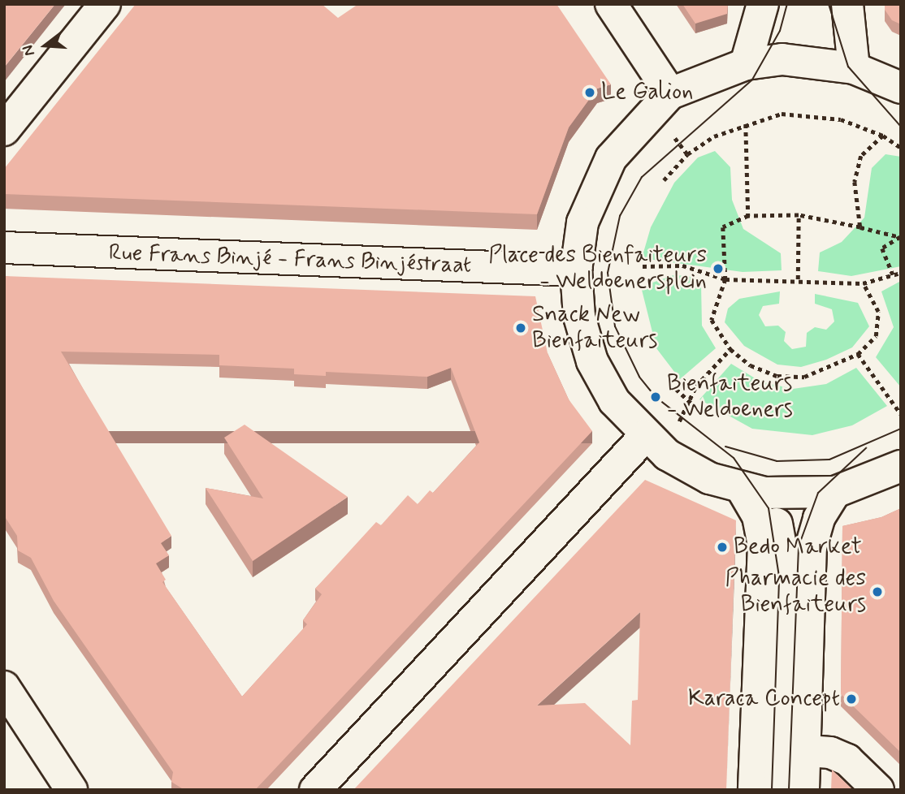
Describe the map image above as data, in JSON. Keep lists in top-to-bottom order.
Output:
{
  "streets": {
    "street": ["Rue Frans Binjé - Frans Binjéstraat"]
  },
  "places": [
    "Le Galion",
    "Place des Bienfaiteurs - Weldoenersplein",
    "Snack New Bienfaiteurs",
    "Bienfaiteurs - Weldoeners",
    "Bedo Market",
    "Pharmacie des Bienfaiteurs",
    "Karaca Concept"
  ],
  "north": "left"
}
